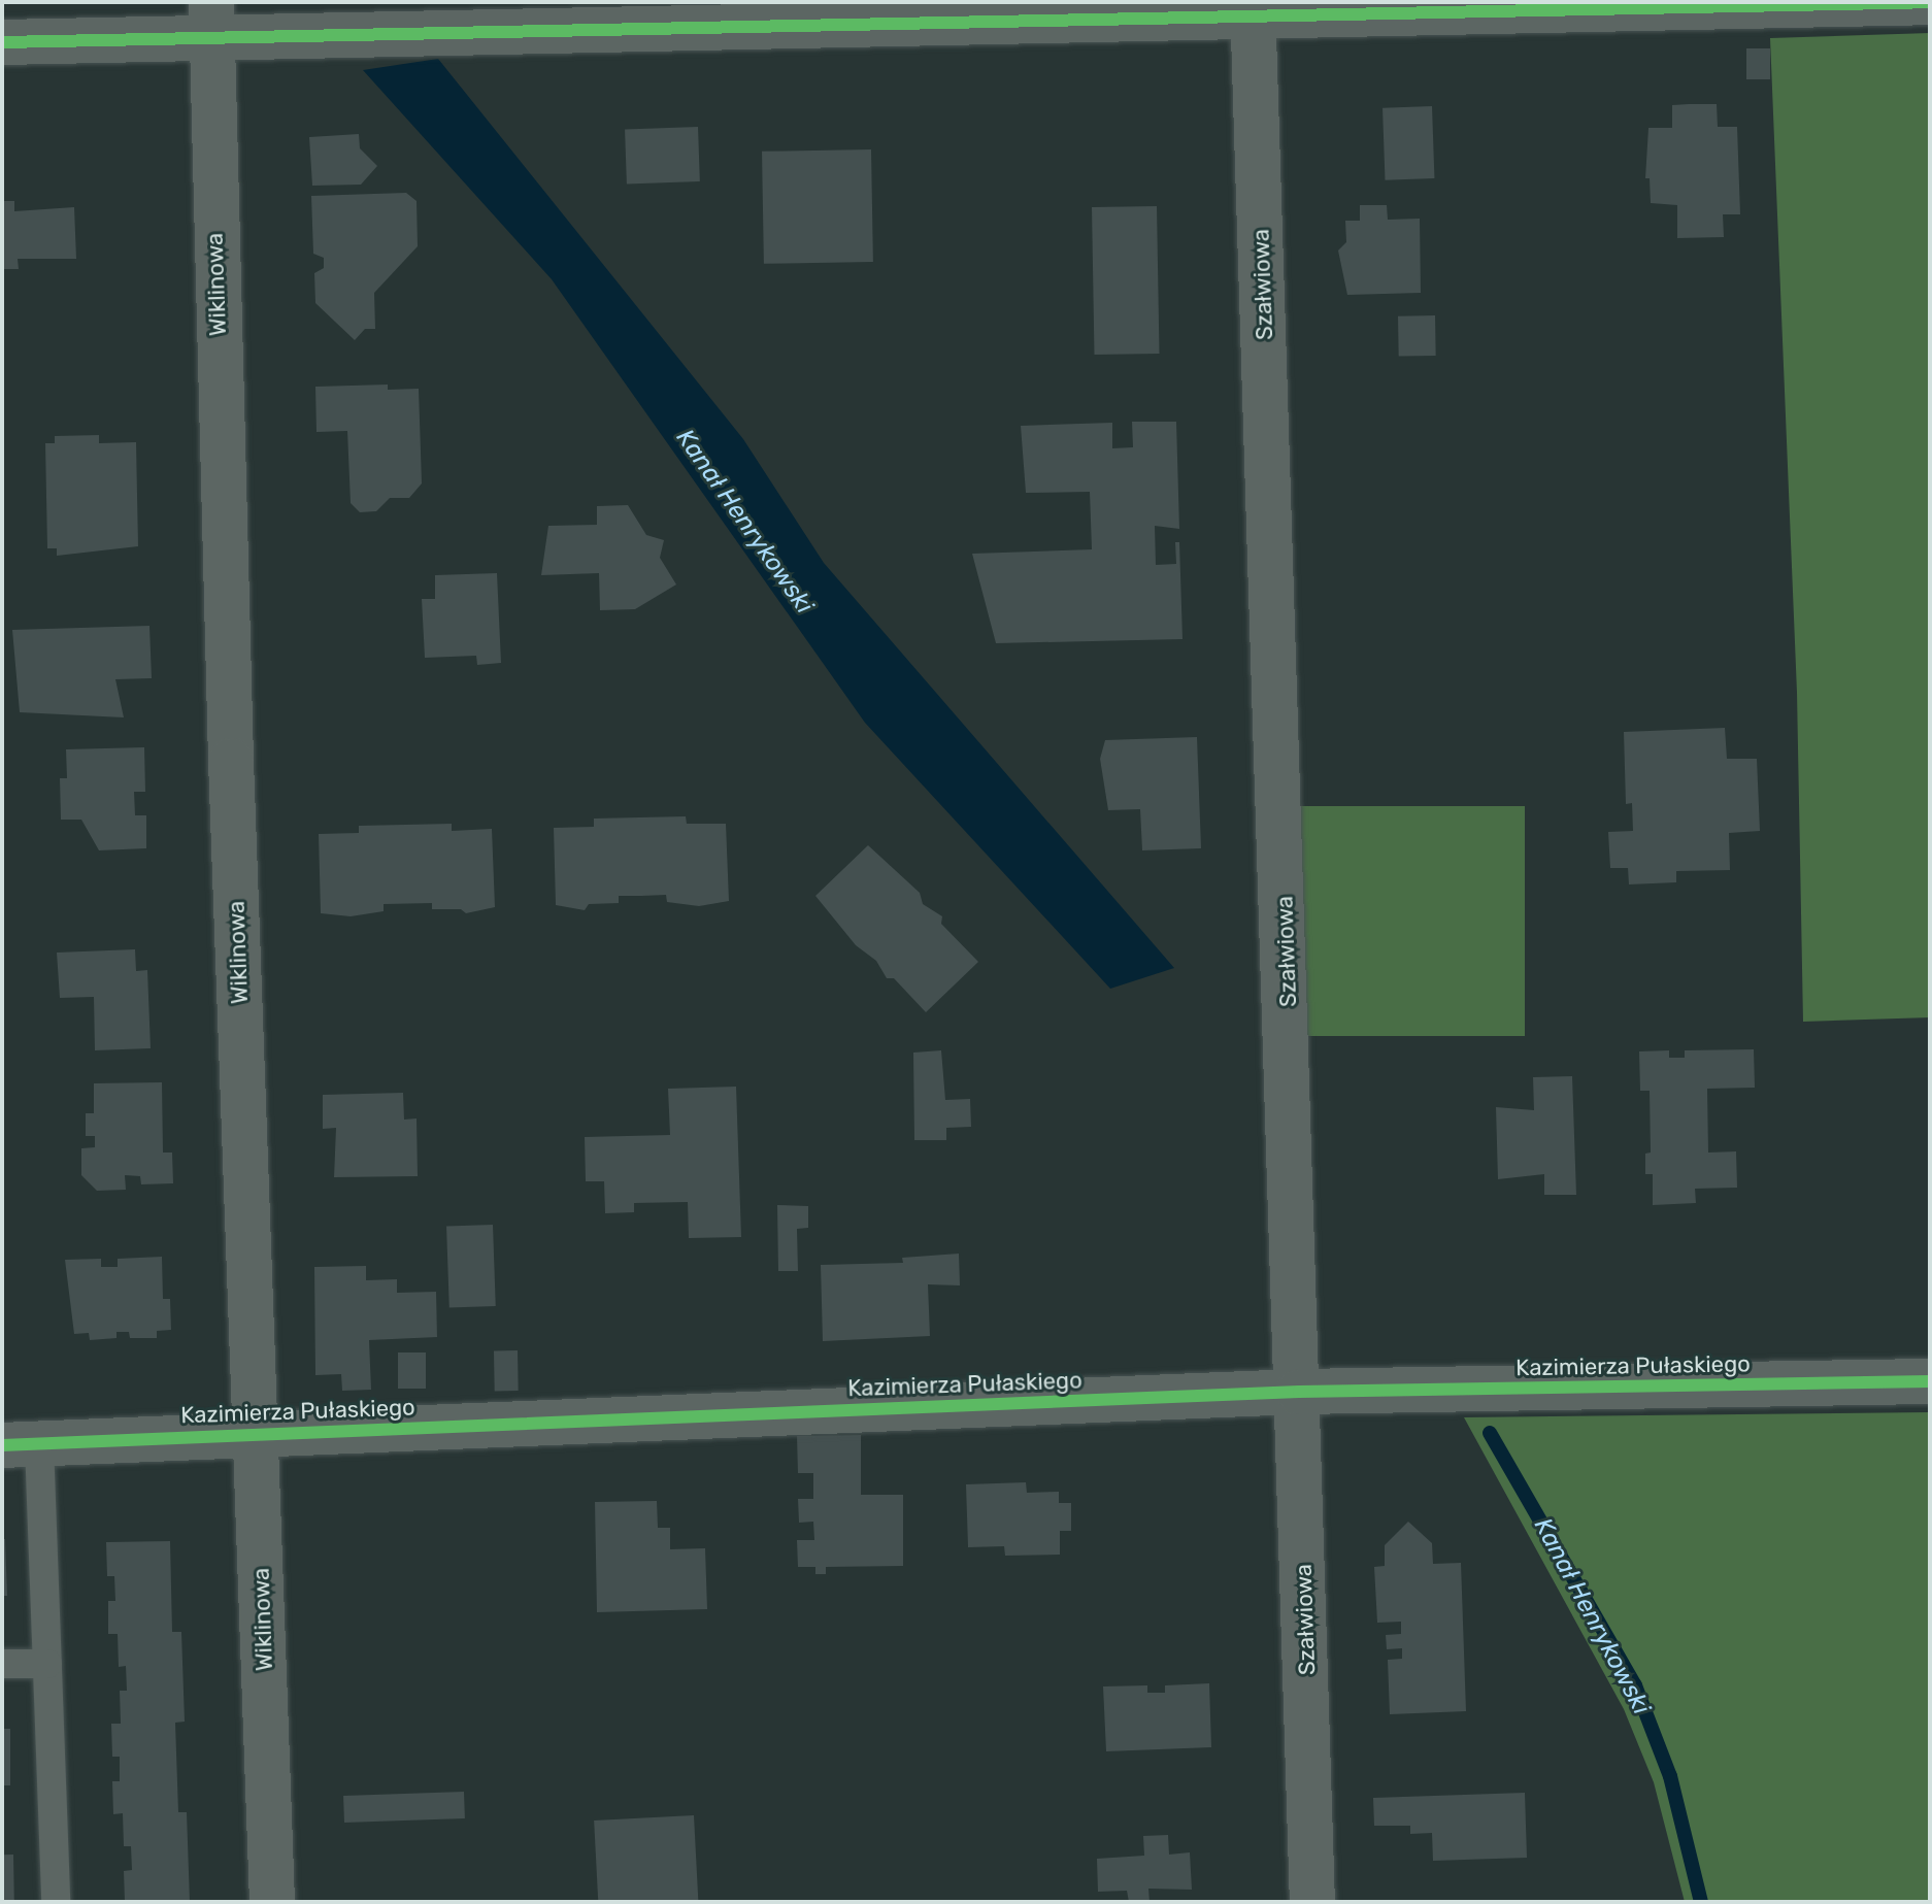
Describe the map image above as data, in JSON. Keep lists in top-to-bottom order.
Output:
{
  "streets": {
    "street": ["Wiklinowa", "Szałwiowa", "Kazimierza Pułaskiego"]
  },
  "crossings": [
    ["Wiklinowa", "Kazimierza Pułaskiego"],
    ["Szałwiowa", "Kazimierza Pułaskiego"]
  ],
  "water": ["Kanał Henrykowski"]
}
